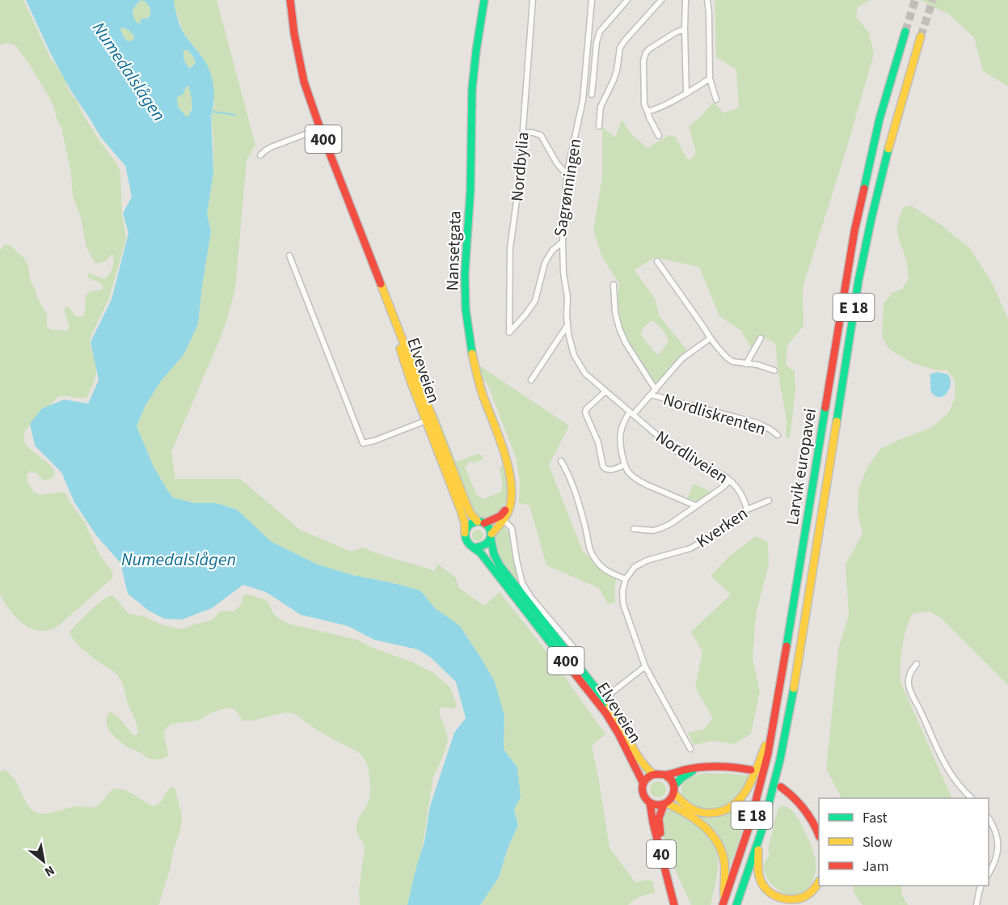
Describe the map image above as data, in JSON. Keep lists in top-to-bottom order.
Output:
{
  "streets": {
    "main road": [
      "400",
      "Nansetgata",
      "E 18",
      "Elveveien",
      "Larvik europavei",
      "40"
    ],
    "street": [
      "Nordbylia",
      "Sagrønningen",
      "Nordliskrenten",
      "Nordliveien",
      "Kverken"
    ]
  },
  "crossings": [
    ["400", "Nansetgata"],
    ["400", "E 18"],
    ["400", "Elveveien"],
    ["400", "40"],
    ["Nordbylia", "Sagrønningen"],
    ["Sagrønningen", "Nordliveien"],
    ["Nansetgata", "Elveveien"],
    ["E 18", "Elveveien"],
    ["E 18", "Larvik europavei"],
    ["E 18", "40"],
    ["Elveveien", "40"],
    ["Nordliveien", "Kverken"]
  ],
  "water": ["Numedalslågen"],
  "legend": ["Fast", "Slow", "Jam"],
  "north": "bottom right"
}
